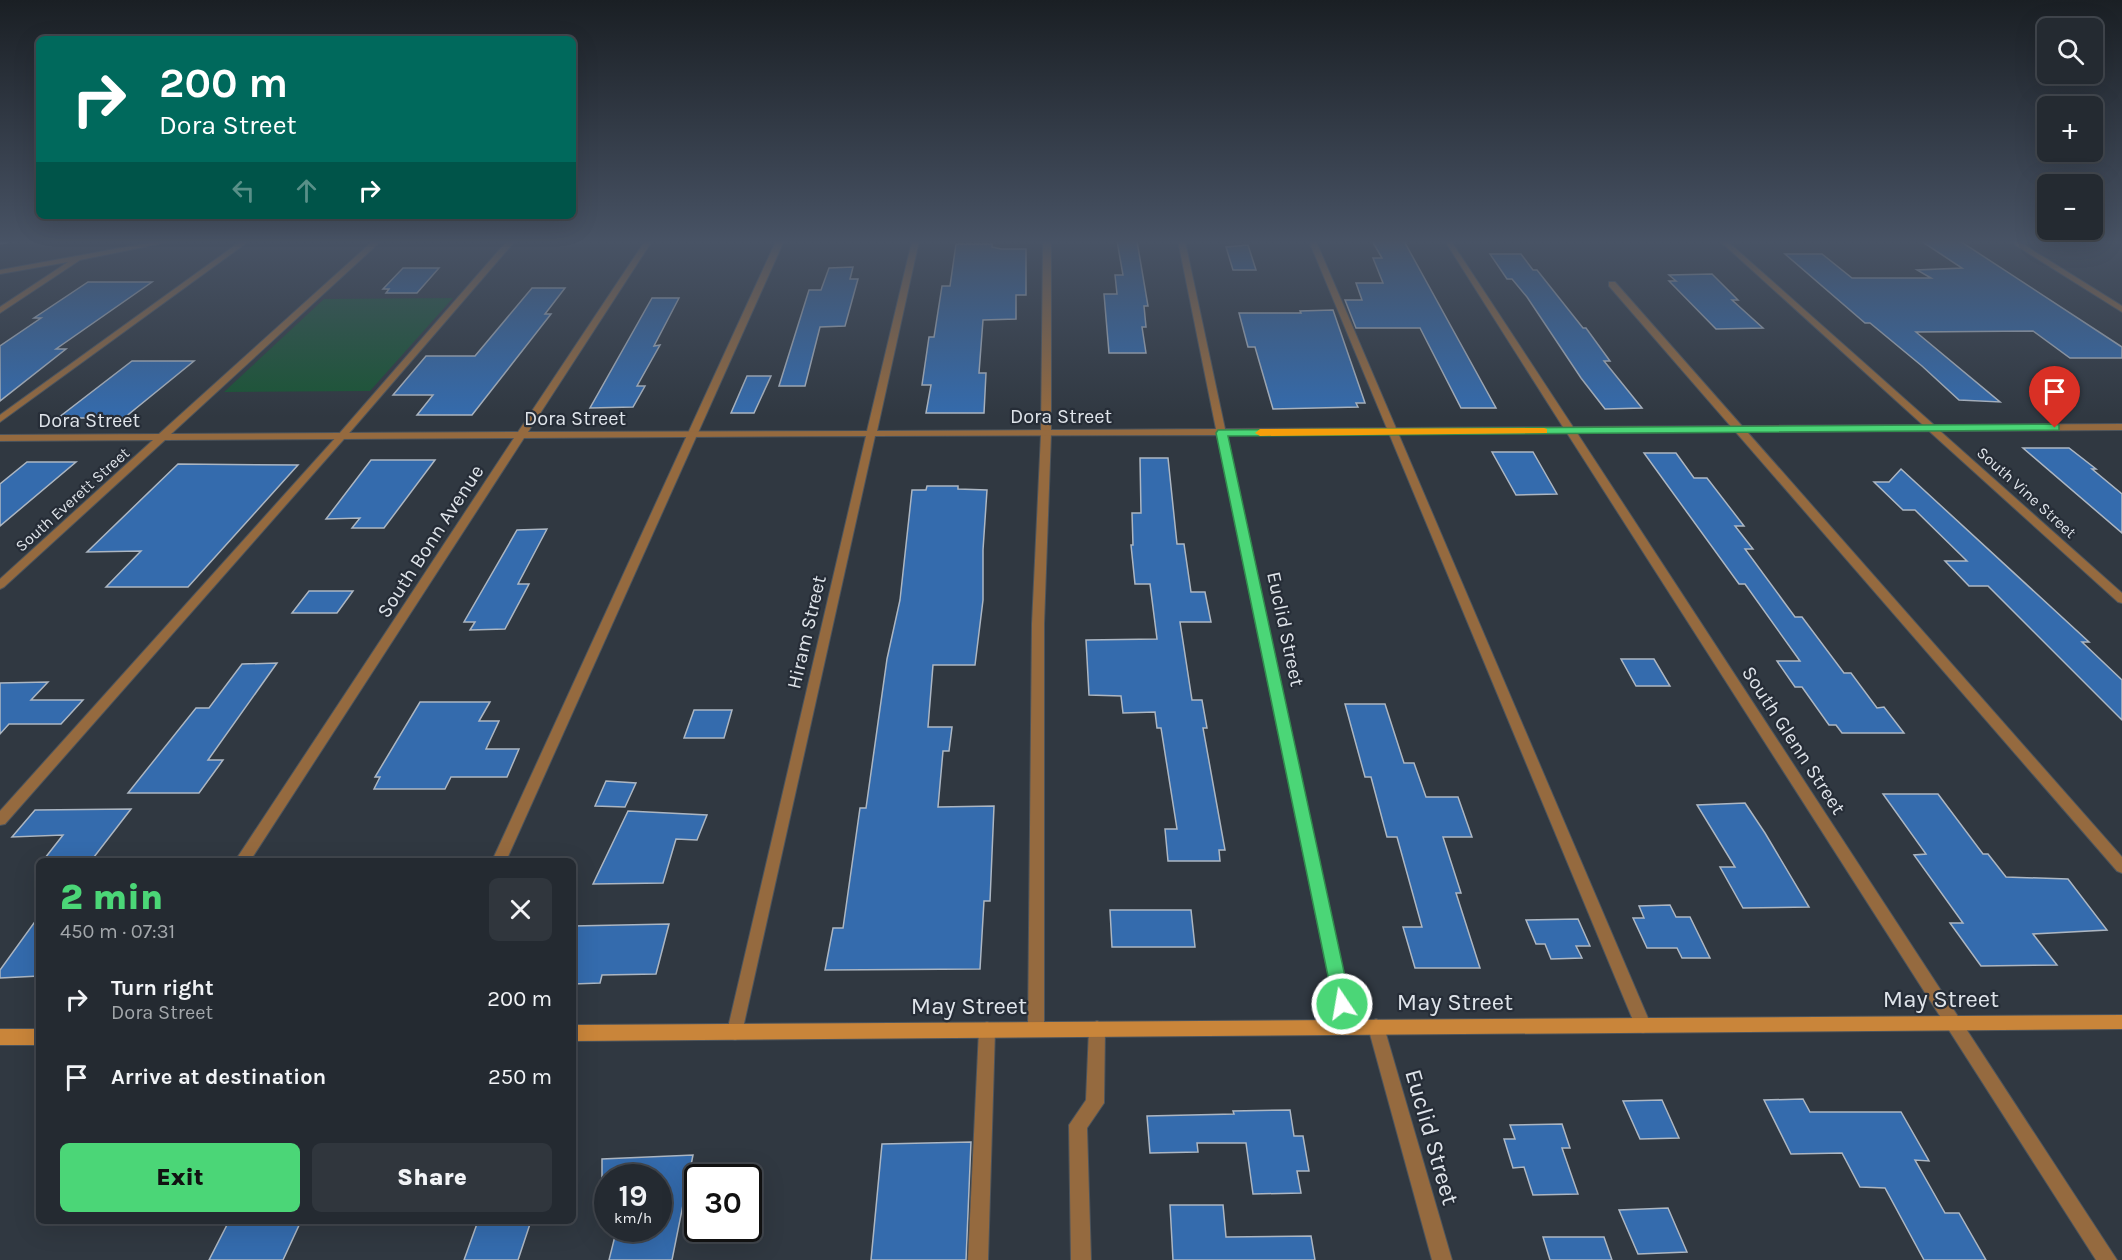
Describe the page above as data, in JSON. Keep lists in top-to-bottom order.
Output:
{
  "streets": {
    "street": [
      "Dora Street",
      "South Vine Street",
      "South Everett Street",
      "South Bonn Avenue",
      "Euclid Street",
      "Hiram Street",
      "South Glenn Street",
      "May Street"
    ]
  },
  "crossings": [
    ["Dora Street", "South Vine Street"],
    ["Dora Street", "South Everett Street"],
    ["Dora Street", "South Bonn Avenue"],
    ["Dora Street", "Euclid Street"],
    ["Dora Street", "Hiram Street"],
    ["Dora Street", "South Glenn Street"],
    ["Euclid Street", "May Street"],
    ["Hiram Street", "May Street"],
    ["South Glenn Street", "May Street"]
  ],
  "page": {
    "map_buttons": ["+", "−"],
    "turn": ["200 m", "Dora Street"],
    "heading": ["2 min", "450 m · 07:31"],
    "list": [
      {
        "name": "Turn right",
        "note": "Dora Street",
        "value": "200 m"
      },
      {
        "name": "Arrive at destination",
        "value": "250 m"
      }
    ],
    "buttons": ["Exit", "Share"],
    "speed": "19 km/h",
    "limit": "30"
  }
}
